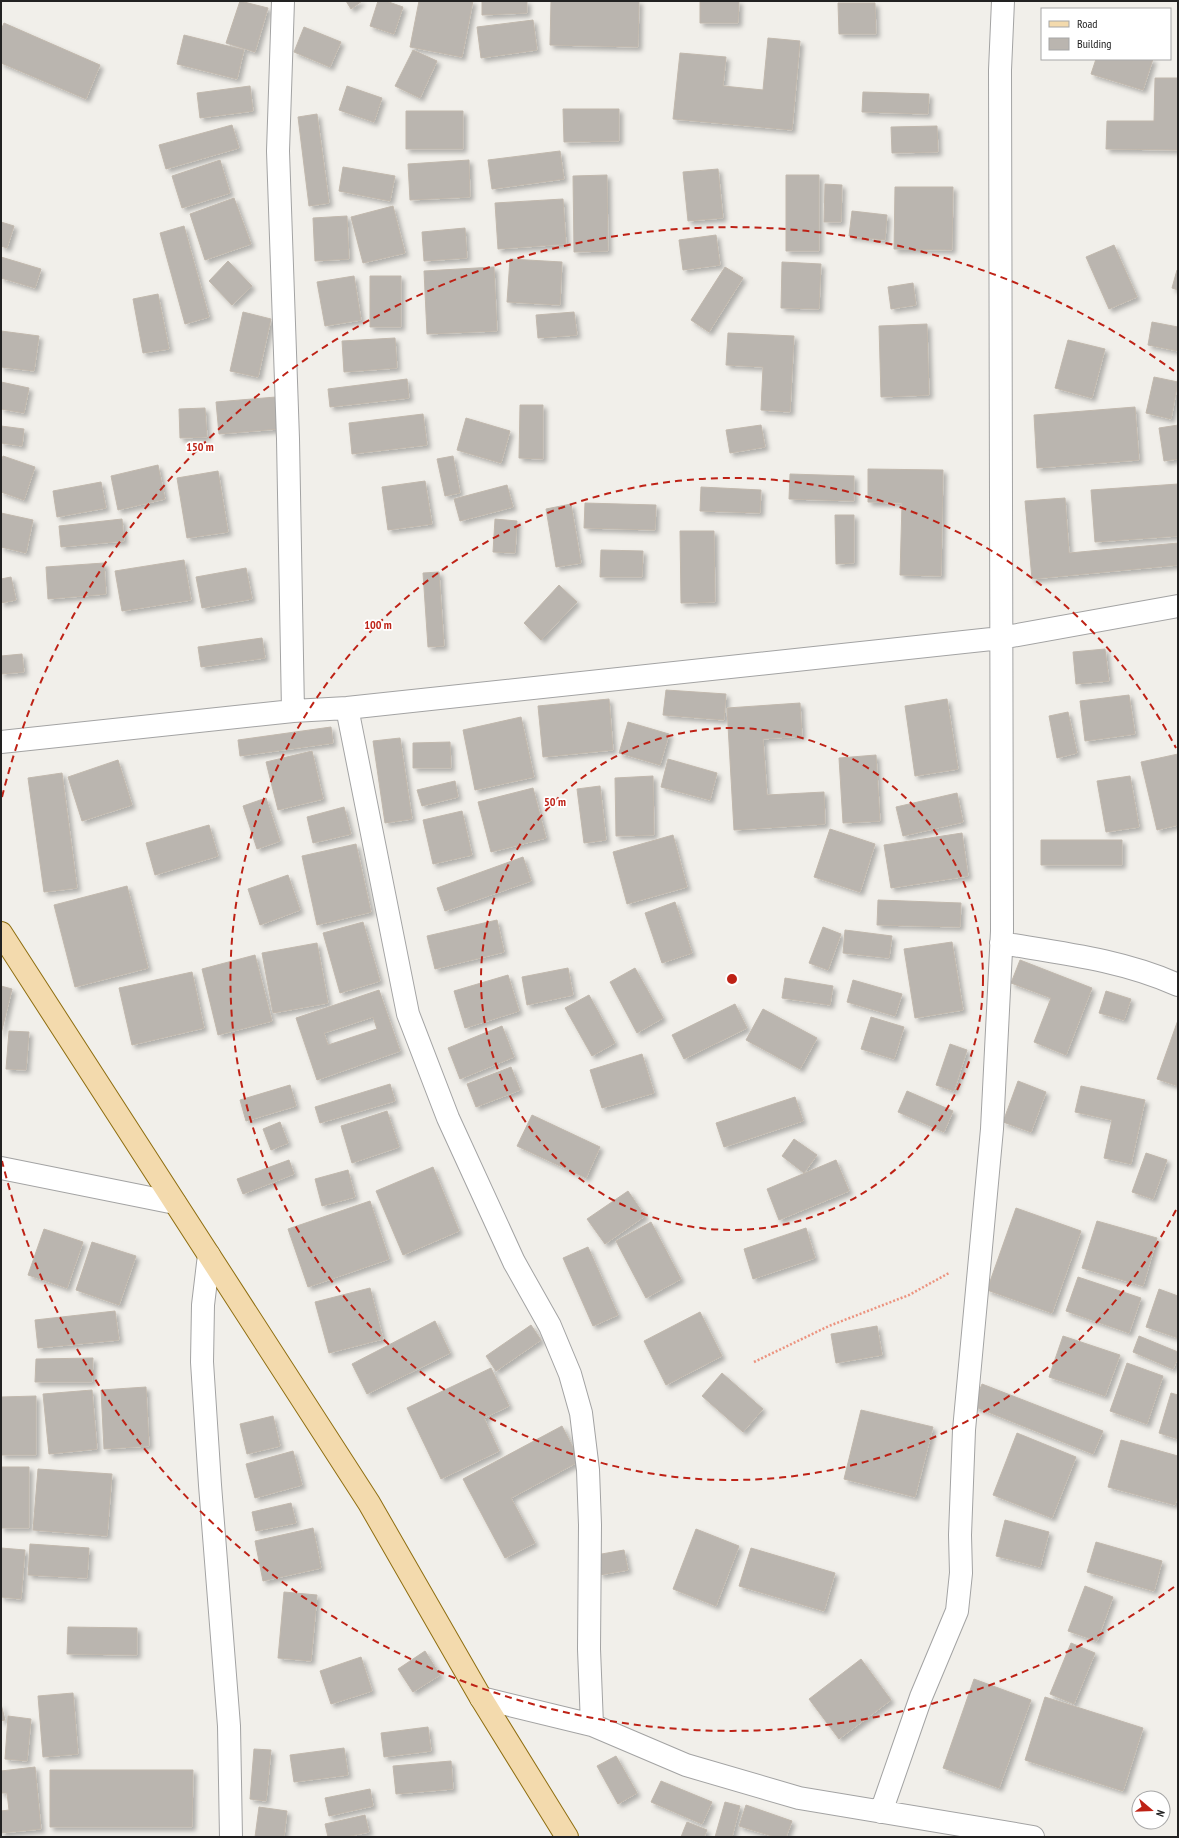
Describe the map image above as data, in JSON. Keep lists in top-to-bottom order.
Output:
{
  "legend": ["Road", "Building"],
  "north": "right",
  "rings": ["150 m", "100 m", "50 m"]
}
